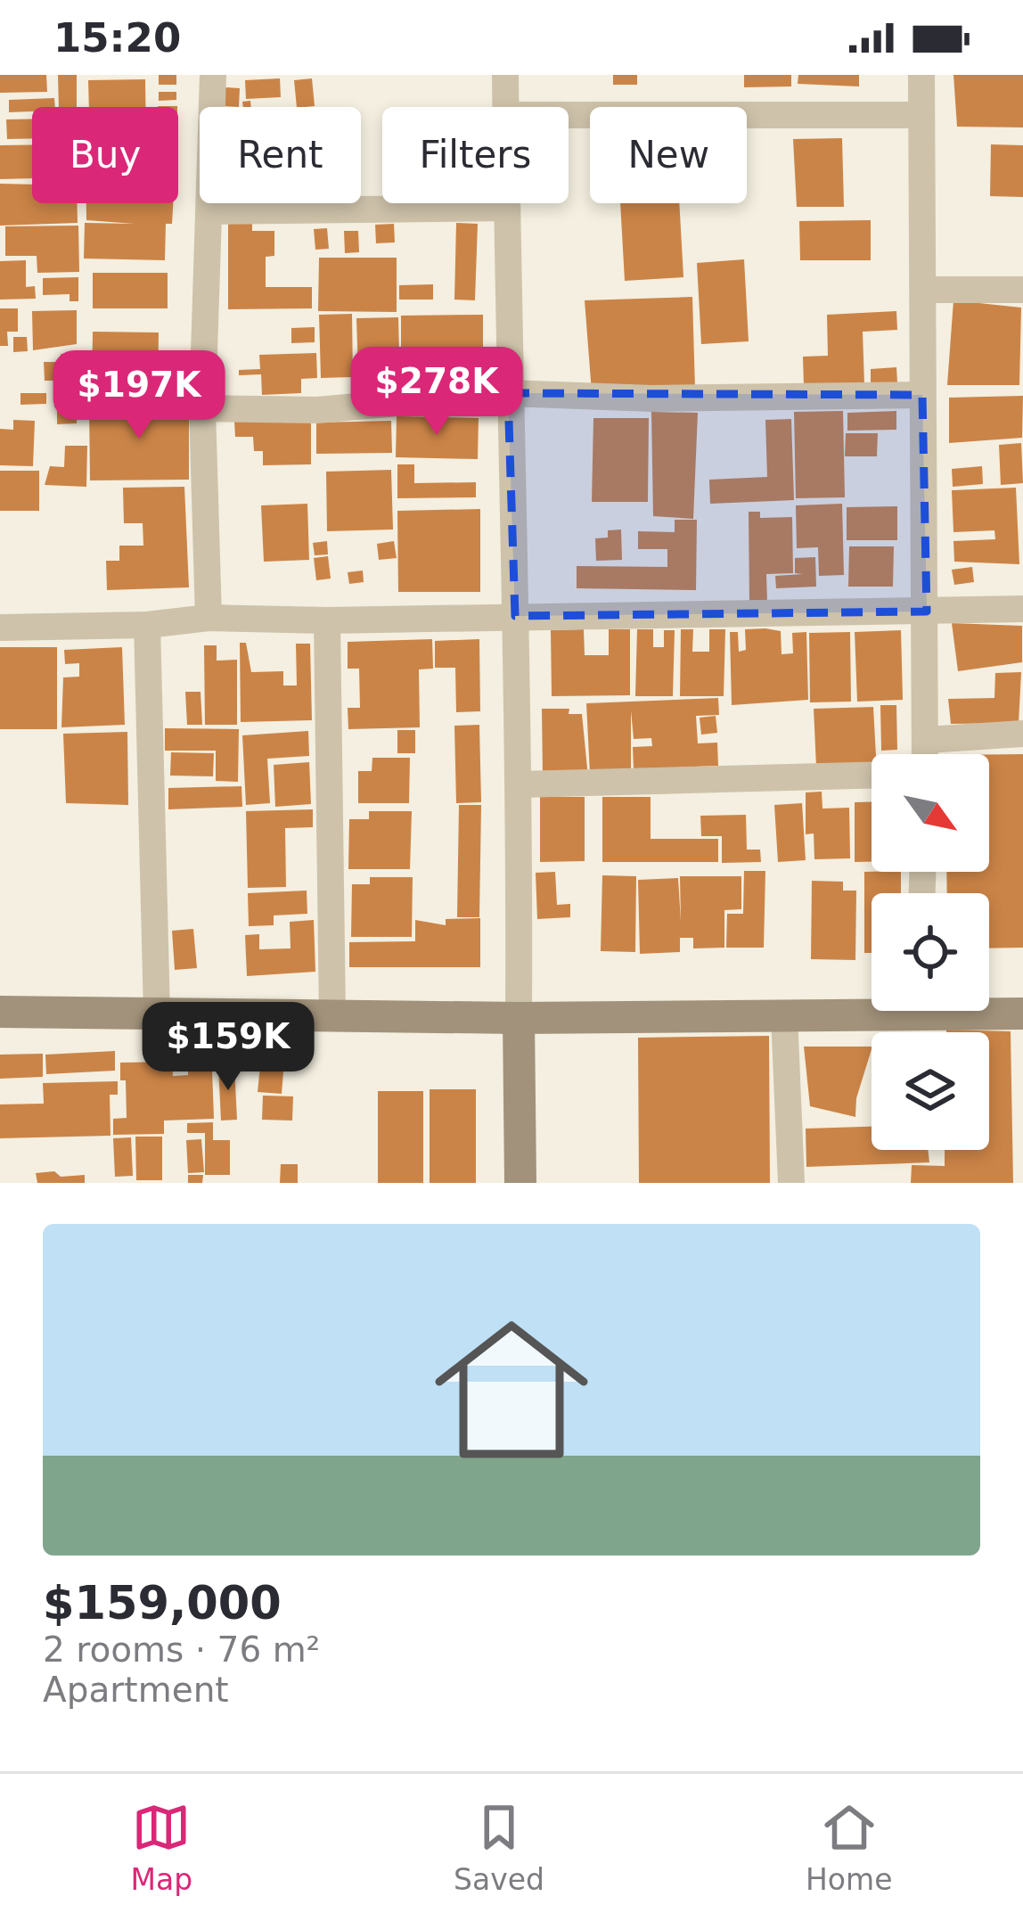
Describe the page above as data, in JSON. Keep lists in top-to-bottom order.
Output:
{
  "north": "bottom right",
  "page": {
    "status": "15:20",
    "chip": [
      "Buy",
      "Rent",
      "Filters",
      "New"
    ],
    "price": ["$278K", "$197K", "$159K"],
    "list": [
      {
        "name": "$159,000",
        "note": "2 rooms · 76 m² · Apartment"
      }
    ],
    "tabs": ["Map", "Saved", "Home"]
  }
}
